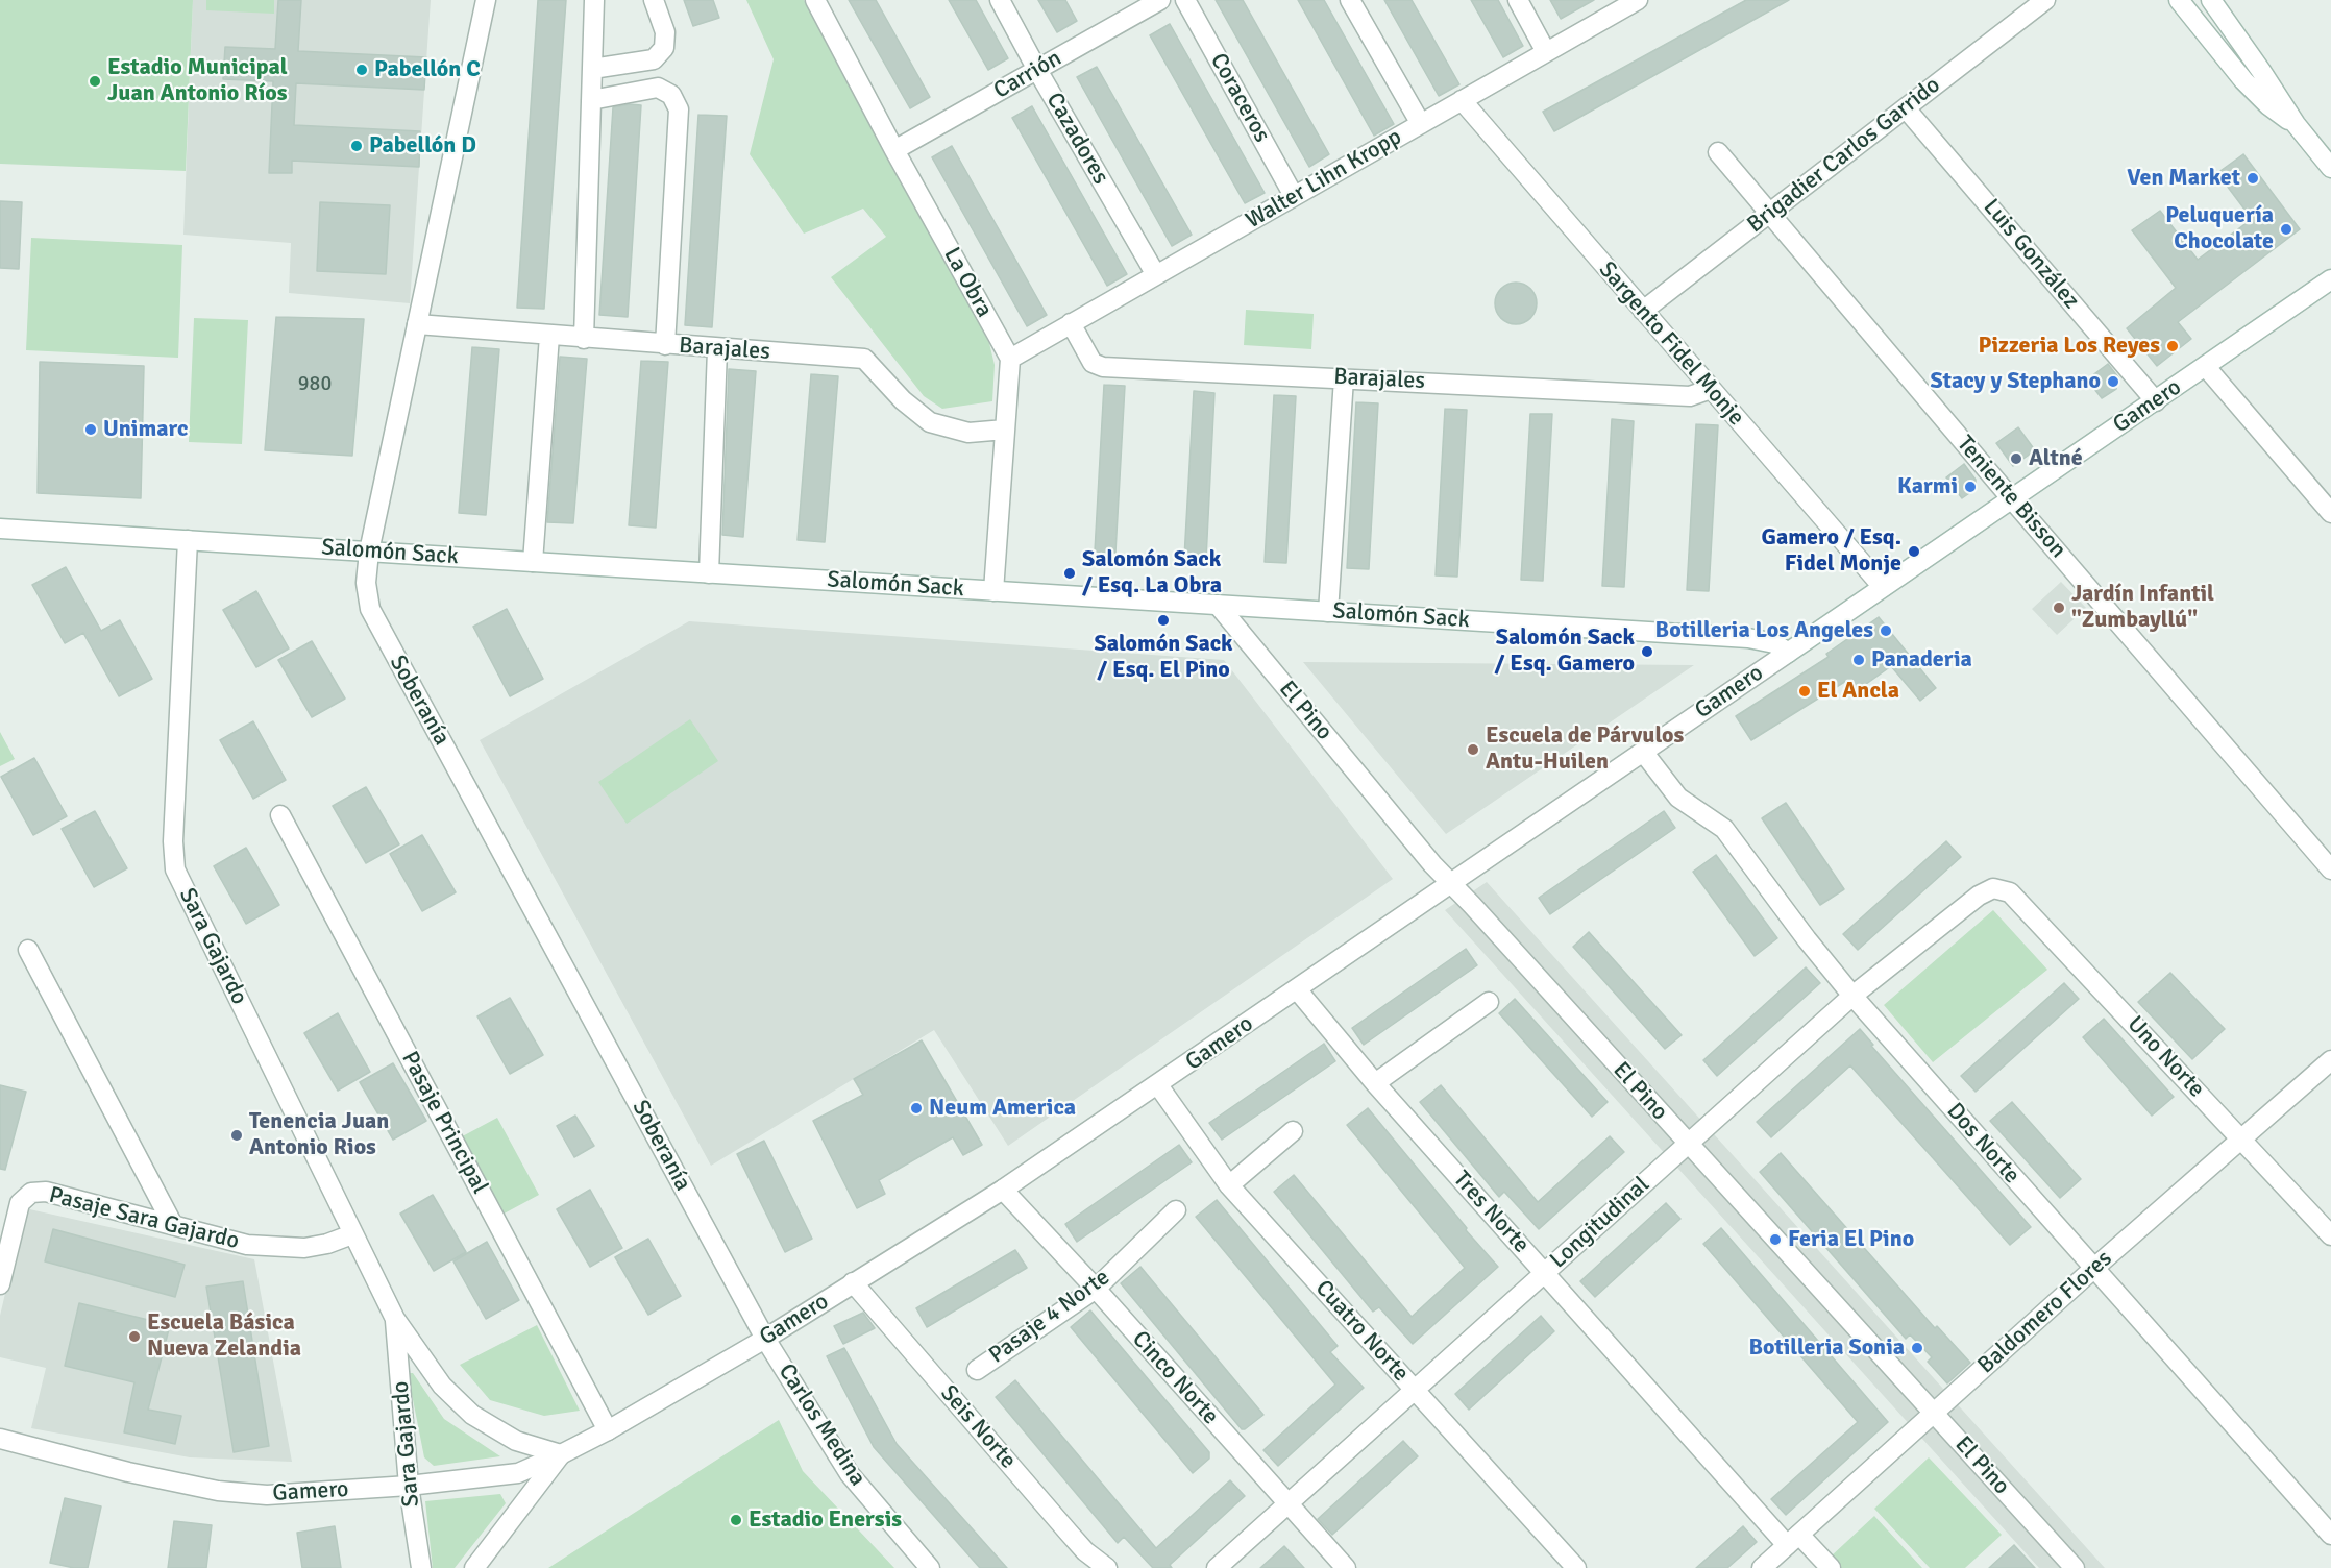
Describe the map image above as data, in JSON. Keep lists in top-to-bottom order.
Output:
{
  "streets": {
    "street": [
      "Carrión",
      "Coraceros",
      "Cazadores",
      "Brigadier Carlos Garrido",
      "Walter Lihn Kropp",
      "Luis González",
      "La Obra",
      "Sargento Fidel Monje",
      "Barajales",
      "Gamero",
      "Teniente Bisson",
      "Salomón Sack",
      "Soberanía",
      "El Pino",
      "Sara Gajardo",
      "Uno Norte",
      "Pasaje Principal",
      "Dos Norte",
      "Tres Norte",
      "Pasaje Sara Gajardo",
      "Longitudinal",
      "Baldomero Flores",
      "Pasaje 4 Norte",
      "Cuatro Norte",
      "Cinco Norte",
      "Carlos Medina",
      "Seis Norte"
    ]
  },
  "crossings": [
    ["Carrión", "Cazadores"],
    ["Carrión", "La Obra"],
    ["Coraceros", "Walter Lihn Kropp"],
    ["Cazadores", "Walter Lihn Kropp"],
    ["Brigadier Carlos Garrido", "Luis González"],
    ["Brigadier Carlos Garrido", "Sargento Fidel Monje"],
    ["Brigadier Carlos Garrido", "Teniente Bisson"],
    ["Walter Lihn Kropp", "La Obra"],
    ["Walter Lihn Kropp", "Sargento Fidel Monje"],
    ["Walter Lihn Kropp", "Barajales"],
    ["Luis González", "Gamero"],
    ["Sargento Fidel Monje", "Barajales"],
    ["Sargento Fidel Monje", "Gamero"],
    ["Barajales", "Soberanía"],
    ["Gamero", "Teniente Bisson"],
    ["Gamero", "Salomón Sack"],
    ["Gamero", "Soberanía"],
    ["Gamero", "El Pino"],
    ["Gamero", "Sara Gajardo"],
    ["Gamero", "Pasaje Principal"],
    ["Gamero", "Dos Norte"],
    ["Gamero", "Tres Norte"],
    ["Gamero", "Cuatro Norte"],
    ["Gamero", "Cinco Norte"],
    ["Gamero", "Carlos Medina"],
    ["Gamero", "Seis Norte"],
    ["Salomón Sack", "Soberanía"],
    ["Salomón Sack", "El Pino"],
    ["Salomón Sack", "Sara Gajardo"],
    ["Soberanía", "Carlos Medina"],
    ["El Pino", "Longitudinal"],
    ["El Pino", "Baldomero Flores"],
    ["Sara Gajardo", "Pasaje Sara Gajardo"],
    ["Uno Norte", "Longitudinal"],
    ["Uno Norte", "Baldomero Flores"],
    ["Dos Norte", "Longitudinal"],
    ["Dos Norte", "Baldomero Flores"],
    ["Tres Norte", "Longitudinal"],
    ["Tres Norte", "Baldomero Flores"],
    ["Longitudinal", "Cuatro Norte"],
    ["Longitudinal", "Cinco Norte"],
    ["Pasaje 4 Norte", "Cinco Norte"]
  ],
  "places": [
    "Pabellón C",
    "Estadio Municipal Juan Antonio Ríos",
    "Pabellón D",
    "Ven Market",
    "Peluquería Chocolate",
    "Pizzeria Los Reyes",
    "Stacy y Stephano",
    "Unimarc",
    "Altné",
    "Karmi",
    "Gamero / Esq. Fidel Monje",
    "Salomón Sack / Esq. La Obra",
    "Jardín Infantil \"Zumbayllú\"",
    "Salomón Sack / Esq. El Pino",
    "Botilleria Los Angeles",
    "Salomón Sack / Esq. Gamero",
    "Panaderia",
    "El Ancla",
    "Escuela de Párvulos Antu-Huilen",
    "Neum America",
    "Tenencia Juan Antonio Rios",
    "Feria El Pino",
    "Escuela Básica Nueva Zelandia",
    "Botilleria Sonia",
    "Estadio Enersis"
  ],
  "house_numbers": ["980"]
}
